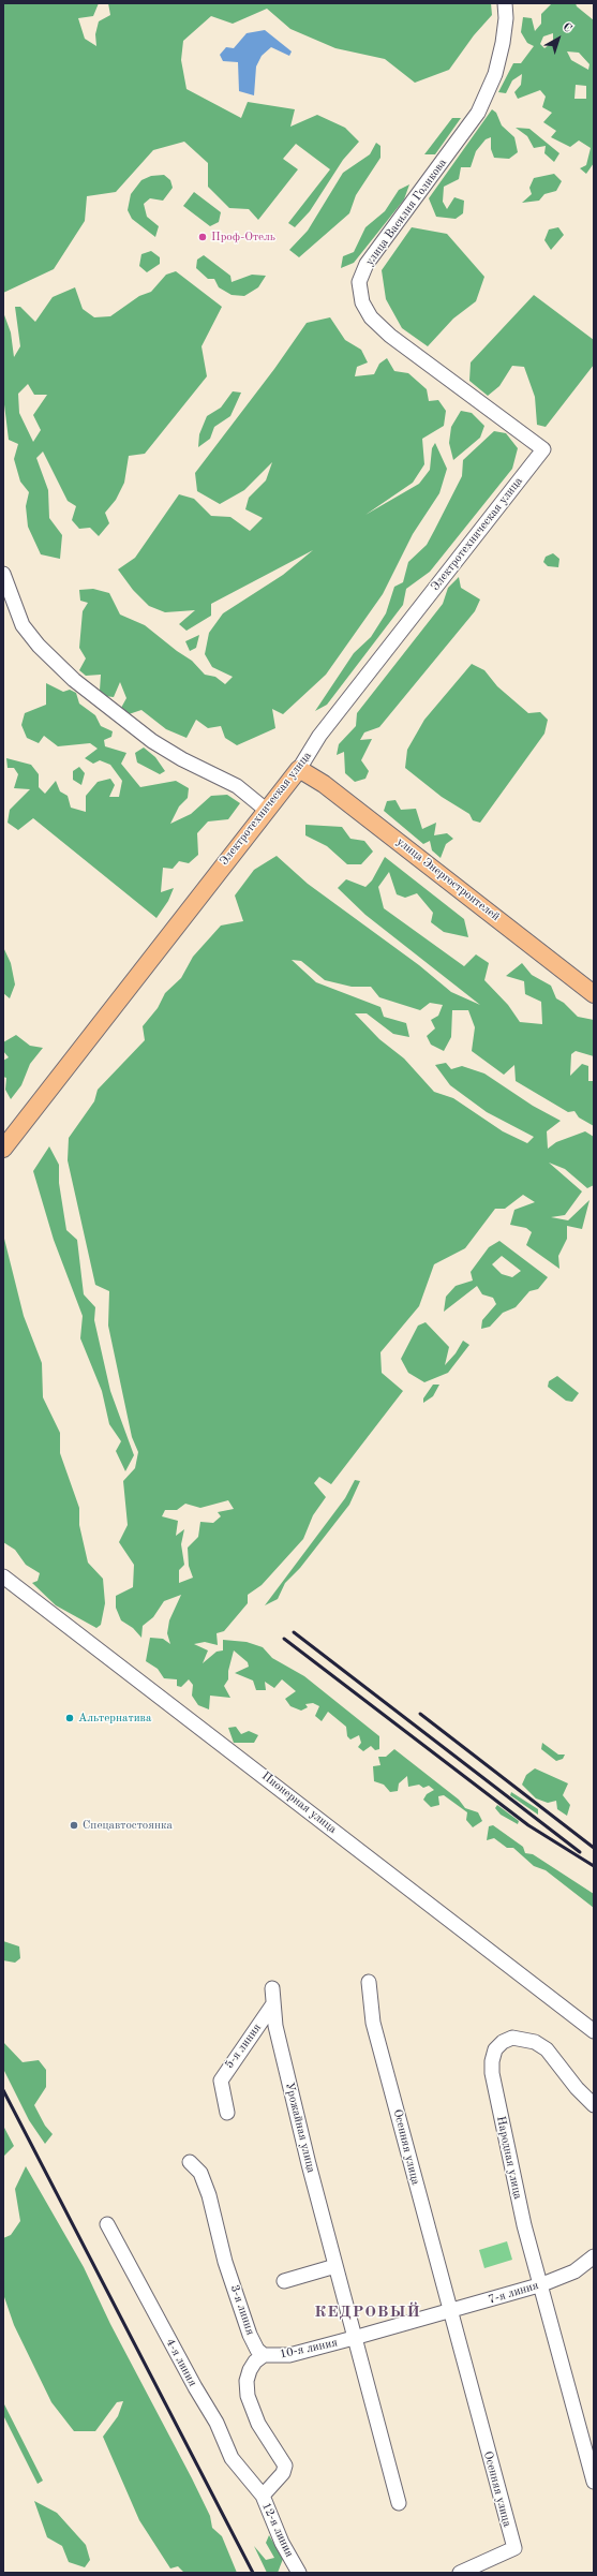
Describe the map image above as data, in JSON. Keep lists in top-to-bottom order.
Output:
{
  "streets": {
    "main road": ["Электротехническая улица", "улица Энергостроителей"],
    "street": [
      "улица Василия Голикова",
      "Пионерная улица",
      "5-я линия",
      "Урожайная улица",
      "Осенняя улица",
      "Народная улица",
      "7-я линия",
      "3-я линия",
      "10-я линия",
      "4-я линия",
      "12-я линия"
    ]
  },
  "crossings": [
    ["улица Василия Голикова", "Электротехническая улица"],
    ["Электротехническая улица", "улица Энергостроителей"],
    ["5-я линия", "Урожайная улица"],
    ["Урожайная улица", "7-я линия"],
    ["Урожайная улица", "10-я линия"],
    ["Осенняя улица", "7-я линия"],
    ["Народная улица", "7-я линия"],
    ["7-я линия", "10-я линия"],
    ["3-я линия", "10-я линия"],
    ["3-я линия", "12-я линия"],
    ["10-я линия", "12-я линия"],
    ["4-я линия", "12-я линия"]
  ],
  "districts": ["КЕДРОВЫЙ"],
  "places": ["Проф-Отель", "Альтернатива", "Спецавтостоянка"],
  "north": "top right"
}
